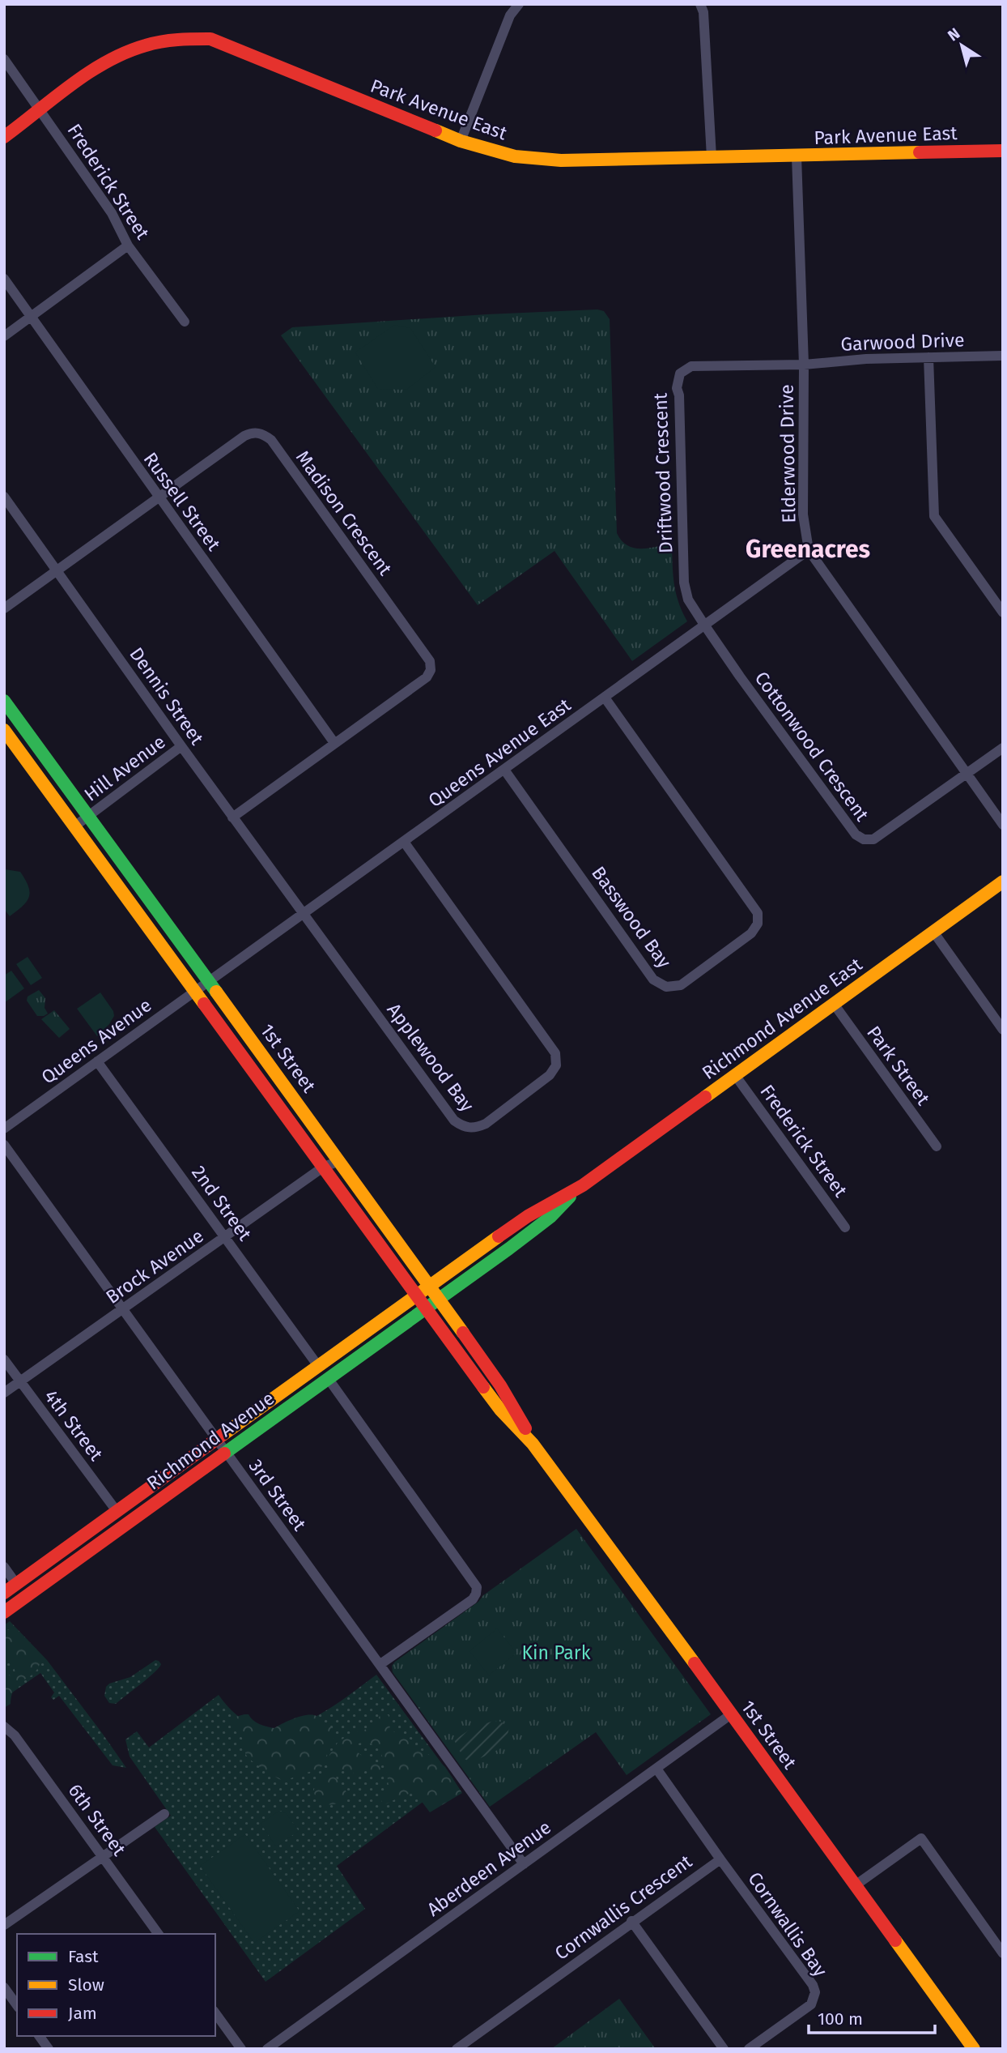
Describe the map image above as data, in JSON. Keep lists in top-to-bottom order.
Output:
{
  "streets": {
    "main road": [
      "Park Avenue East",
      "Richmond Avenue East",
      "1st Street",
      "Richmond Avenue"
    ],
    "street": [
      "Frederick Street",
      "Garwood Drive",
      "Elderwood Drive",
      "Driftwood Crescent",
      "Russell Street",
      "Madison Crescent",
      "Dennis Street",
      "Cottonwood Crescent",
      "Queens Avenue East",
      "Hill Avenue",
      "Basswood Bay",
      "Queens Avenue",
      "Applewood Bay",
      "Park Street",
      "2nd Street",
      "Brock Avenue",
      "4th Street",
      "3rd Street",
      "6th Street",
      "Aberdeen Avenue",
      "Cornwallis Crescent",
      "Cornwallis Bay"
    ]
  },
  "crossings": [
    ["Park Avenue East", "Frederick Street"],
    ["Park Avenue East", "Elderwood Drive"],
    ["Frederick Street", "Richmond Avenue East"],
    ["Garwood Drive", "Elderwood Drive"],
    ["Garwood Drive", "Driftwood Crescent"],
    ["Elderwood Drive", "Driftwood Crescent"],
    ["Elderwood Drive", "Cottonwood Crescent"],
    ["Elderwood Drive", "Queens Avenue East"],
    ["Driftwood Crescent", "Cottonwood Crescent"],
    ["Driftwood Crescent", "Queens Avenue East"],
    ["Russell Street", "Madison Crescent"],
    ["Madison Crescent", "Dennis Street"],
    ["Dennis Street", "Queens Avenue East"],
    ["Dennis Street", "Hill Avenue"],
    ["Dennis Street", "Applewood Bay"],
    ["Cottonwood Crescent", "Queens Avenue East"],
    ["Queens Avenue East", "Basswood Bay"],
    ["Queens Avenue East", "Queens Avenue"],
    ["Queens Avenue East", "Applewood Bay"],
    ["Queens Avenue East", "1st Street"],
    ["Hill Avenue", "1st Street"],
    ["Richmond Avenue East", "1st Street"],
    ["Richmond Avenue East", "Park Street"],
    ["Richmond Avenue East", "Richmond Avenue"],
    ["Queens Avenue", "1st Street"],
    ["Queens Avenue", "2nd Street"],
    ["1st Street", "Brock Avenue"],
    ["1st Street", "Richmond Avenue"],
    ["1st Street", "Aberdeen Avenue"],
    ["2nd Street", "Brock Avenue"],
    ["2nd Street", "Richmond Avenue"],
    ["Brock Avenue", "4th Street"],
    ["Brock Avenue", "3rd Street"],
    ["4th Street", "Richmond Avenue"],
    ["Richmond Avenue", "3rd Street"],
    ["3rd Street", "Aberdeen Avenue"],
    ["Aberdeen Avenue", "Cornwallis Crescent"],
    ["Cornwallis Crescent", "Cornwallis Bay"]
  ],
  "districts": ["Greenacres"],
  "parks": ["Kin Park"],
  "legend": ["Fast", "Slow", "Jam"],
  "scale_bar": "100 m",
  "north": "top left"
}
